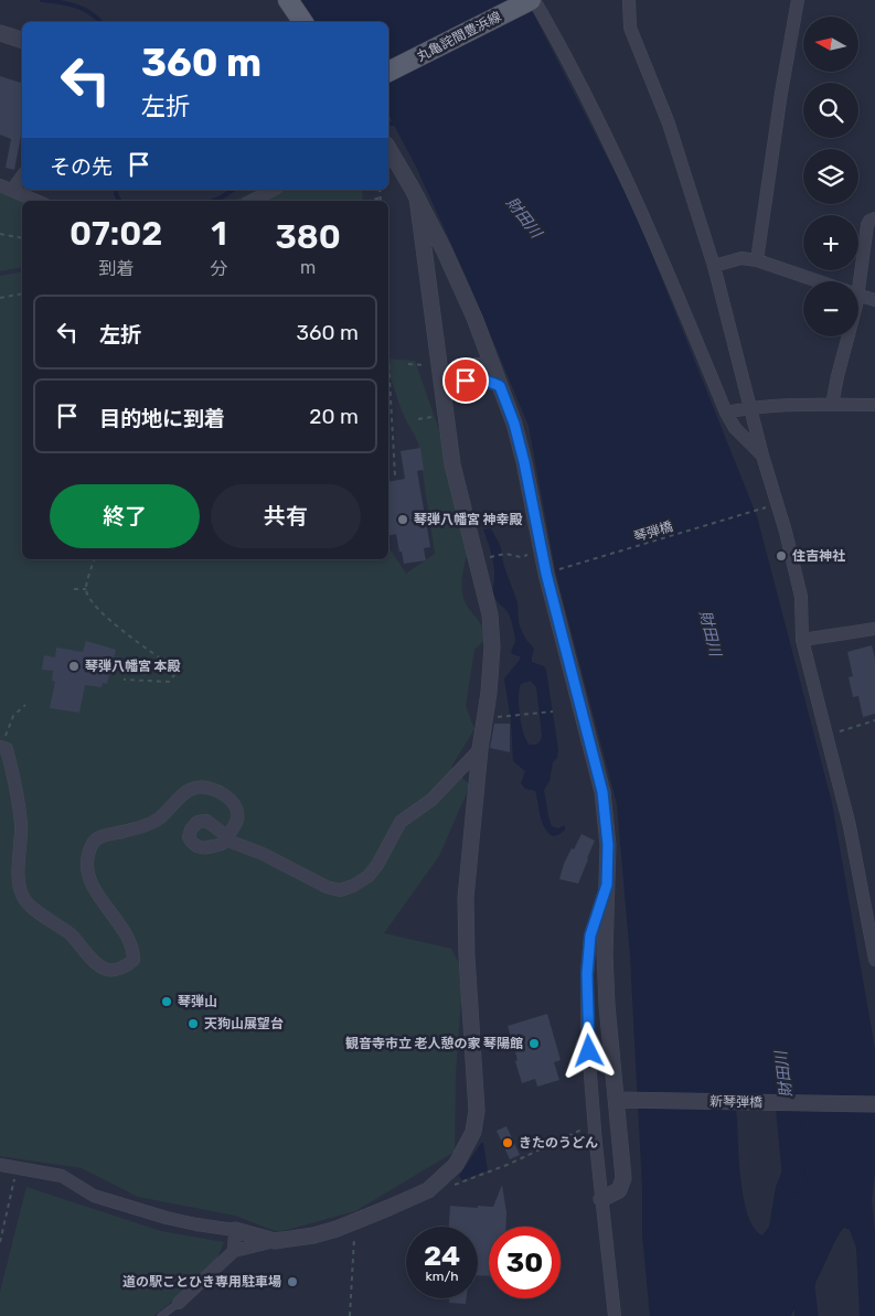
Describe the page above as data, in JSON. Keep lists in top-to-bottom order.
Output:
{
  "streets": {
    "main road": ["丸亀詫間豊浜線"],
    "street": ["新琴弾橋"],
    "path": ["琴弾橋"]
  },
  "water": ["財田川"],
  "places": [
    "琴弾八幡宮 神幸殿",
    "住吉神社",
    "琴弾八幡宮 本殿",
    "琴弾山",
    "天狗山展望台",
    "観音寺市立 老人憩の家 琴陽館",
    "きたのうどん",
    "道の駅ことひき専用駐車場"
  ],
  "north": "left",
  "page": {
    "map_buttons": ["+", "−"],
    "turn": ["360 m", "左折"],
    "then": "その先",
    "eta": [
      "07:02",
      "到着",
      "1",
      "分",
      "380",
      "m"
    ],
    "list": [
      {
        "name": "左折",
        "value": "360 m"
      },
      {
        "name": "目的地に到着",
        "value": "20 m"
      }
    ],
    "buttons": ["終了", "共有"],
    "speed": "24 km/h",
    "limit": "30"
  }
}
